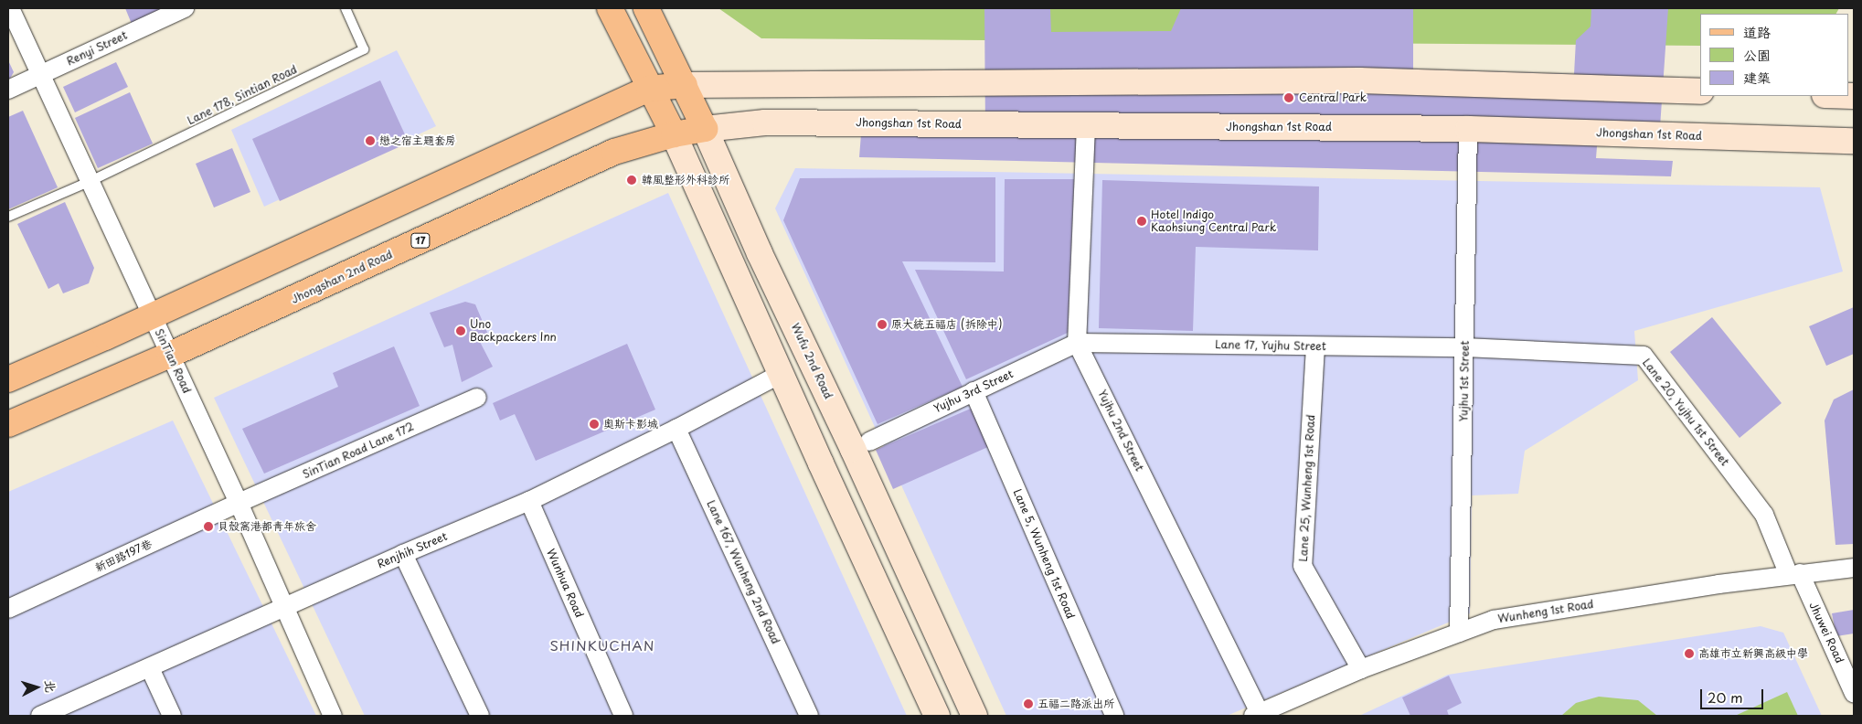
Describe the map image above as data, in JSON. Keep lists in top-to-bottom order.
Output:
{
  "streets": {
    "main road": [
      "Jhongshan 1st Road",
      "17",
      "Jhongshan 2nd Road",
      "Wufu 2nd Road"
    ],
    "street": [
      "Renyi Street",
      "Lane 17, Yujhu Street",
      "SinTian Road",
      "Yujhu 1st Street",
      "Yujhu 3rd Street",
      "Lane 20, Yujhu 1st Street",
      "Yujhu 2nd Street",
      "SinTian Road Lane 172",
      "Lane 25, Wunheng 1st Road",
      "Renjhih Street",
      "Lane 5, Wunheng 1st Road",
      "新田路197巷",
      "Lane 167, Wunheng 2nd Road",
      "Wunhua Road",
      "Wunheng 1st Road",
      "Jhuwei Road"
    ],
    "lane": ["Lane 178, Sintian Road"]
  },
  "crossings": [
    ["Renyi Street", "SinTian Road"],
    ["Lane 178, Sintian Road", "SinTian Road"],
    ["Jhongshan 1st Road", "Jhongshan 2nd Road"],
    ["Jhongshan 1st Road", "Wufu 2nd Road"],
    ["Jhongshan 1st Road", "Yujhu 1st Street"],
    ["Jhongshan 1st Road", "Yujhu 2nd Street"],
    ["Jhongshan 2nd Road", "SinTian Road"],
    ["Jhongshan 2nd Road", "Wufu 2nd Road"],
    ["Lane 17, Yujhu Street", "Yujhu 1st Street"],
    ["Lane 17, Yujhu Street", "Yujhu 3rd Street"],
    ["Lane 17, Yujhu Street", "Lane 20, Yujhu 1st Street"],
    ["Lane 17, Yujhu Street", "Yujhu 2nd Street"],
    ["Lane 17, Yujhu Street", "Lane 25, Wunheng 1st Road"],
    ["SinTian Road", "SinTian Road Lane 172"],
    ["SinTian Road", "Renjhih Street"],
    ["SinTian Road", "新田路197巷"],
    ["Yujhu 1st Street", "Lane 20, Yujhu 1st Street"],
    ["Yujhu 1st Street", "Wunheng 1st Road"],
    ["Yujhu 3rd Street", "Yujhu 2nd Street"],
    ["Yujhu 3rd Street", "Lane 5, Wunheng 1st Road"],
    ["Lane 20, Yujhu 1st Street", "Wunheng 1st Road"],
    ["Lane 20, Yujhu 1st Street", "Jhuwei Road"],
    ["Yujhu 2nd Street", "Wunheng 1st Road"],
    ["SinTian Road Lane 172", "新田路197巷"],
    ["Lane 25, Wunheng 1st Road", "Wunheng 1st Road"],
    ["Renjhih Street", "Lane 167, Wunheng 2nd Road"],
    ["Renjhih Street", "Wunhua Road"],
    ["Wunheng 1st Road", "Jhuwei Road"]
  ],
  "districts": ["SHINKUCHAN"],
  "places": [
    "Central Park",
    "戀之宿主題套房",
    "韓風整形外科診所",
    "Hotel Indigo Kaohsiung Central Park",
    "原大統五福店 (拆除中)",
    "Uno Backpackers Inn",
    "奧斯卡影城",
    "貝殼窩港都青年旅舍",
    "高雄市立新興高級中學",
    "五福二路派出所"
  ],
  "legend": ["道路", "公園", "建築"],
  "scale_bar": "20 m",
  "north": "right"
}
